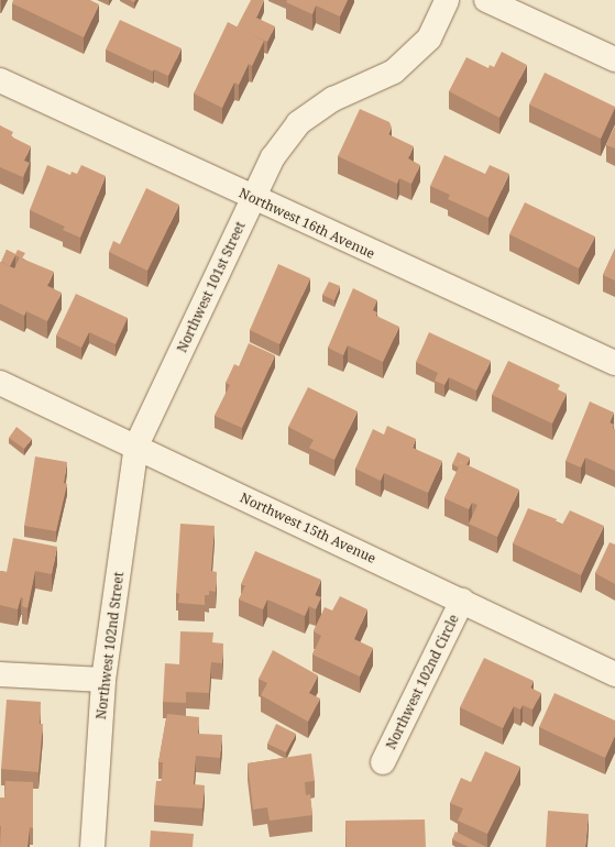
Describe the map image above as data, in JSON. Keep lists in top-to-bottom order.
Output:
{
  "streets": {
    "street": [
      "Northwest 16th Avenue",
      "Northwest 101st Street",
      "Northwest 15th Avenue",
      "Northwest 102nd Street",
      "Northwest 102nd Circle"
    ]
  },
  "crossings": [
    ["Northwest 16th Avenue", "Northwest 101st Street"],
    ["Northwest 101st Street", "Northwest 15th Avenue"],
    ["Northwest 101st Street", "Northwest 102nd Street"],
    ["Northwest 15th Avenue", "Northwest 102nd Street"],
    ["Northwest 15th Avenue", "Northwest 102nd Circle"]
  ]
}
